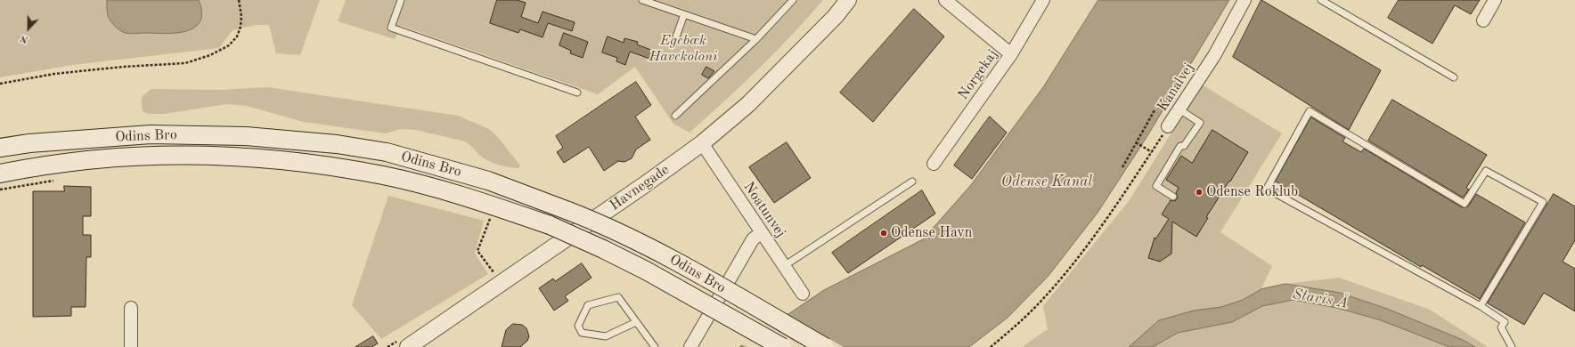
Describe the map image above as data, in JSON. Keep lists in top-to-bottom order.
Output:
{
  "streets": {
    "main road": ["Odins Bro"],
    "street": [
      "Norgekaj",
      "Kanalvej",
      "Havnegade",
      "Noatunvej"
    ]
  },
  "crossings": [
    ["Havnegade", "Noatunvej"]
  ],
  "water": ["Odense Kanal", "Stavis Å"],
  "parks": ["Egebæk Havekoloni"],
  "places": ["Odense Roklub", "Odense Havn"],
  "north": "bottom"
}
